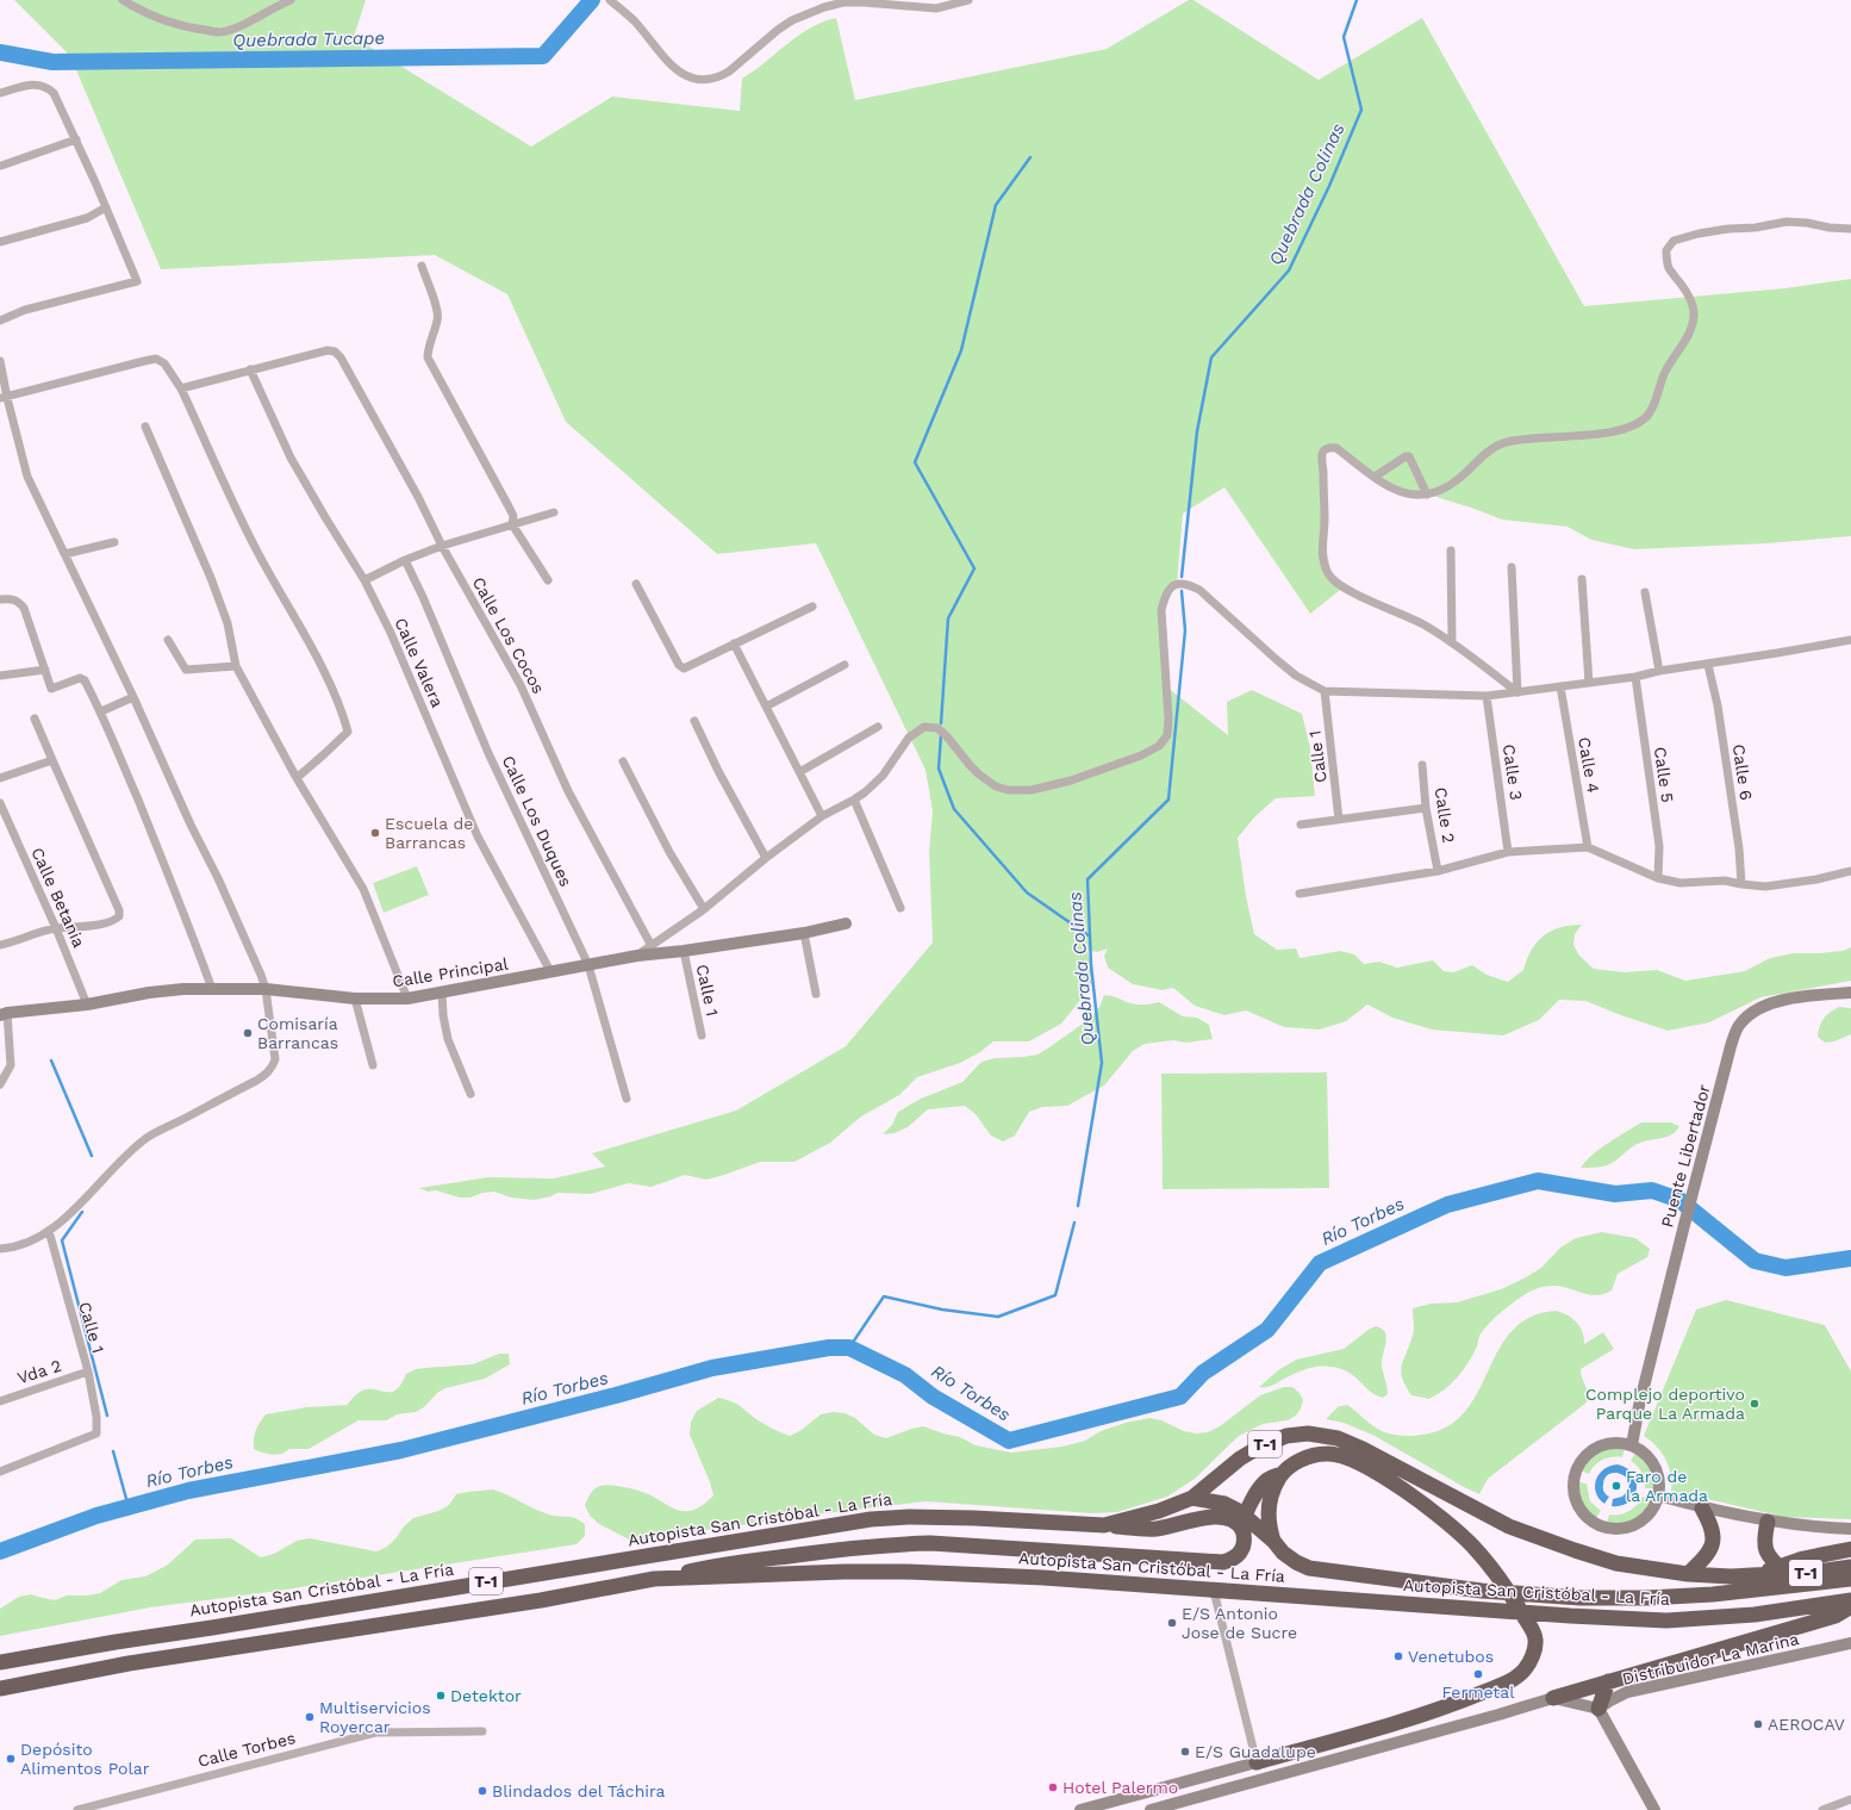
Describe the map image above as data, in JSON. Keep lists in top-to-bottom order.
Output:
{
  "streets": {
    "highway": ["T-1", "Autopista San Cristóbal - La Fría"],
    "street": [
      "Calle Los Cocos",
      "Calle Valera",
      "Calle 1",
      "Calle 4",
      "Calle 3",
      "Calle 6",
      "Calle 5",
      "Calle 2",
      "Calle Los Duques",
      "Calle Betania",
      "Calle Principal",
      "Puente Libertador",
      "Vda 2",
      "Distribuidor La Marina",
      "Calle Torbes"
    ]
  },
  "crossings": [
    ["Calle Los Cocos", "Calle Valera"],
    ["Calle Valera", "Calle Principal"],
    ["Calle 1", "Calle Principal"],
    ["Calle 1", "Vda 2"],
    ["Calle Los Duques", "Calle Principal"],
    ["Calle Betania", "Calle Principal"]
  ],
  "water": ["Quebrada Tucape", "Quebrada Colinas", "Río Torbes"],
  "places": [
    "Escuela de Barrancas",
    "Comisaría Barrancas",
    "Complejo deportivo Parque La Armada",
    "Faro de la Armada",
    "E/S Antonio Jose de Sucre",
    "Venetubos",
    "Fermetal",
    "Detektor",
    "Multiservicios Royercar",
    "AEROCAV",
    "E/S Guadalupe",
    "Depósito Alimentos Polar",
    "Hotel Palermo",
    "Blindados del Táchira"
  ]
}
